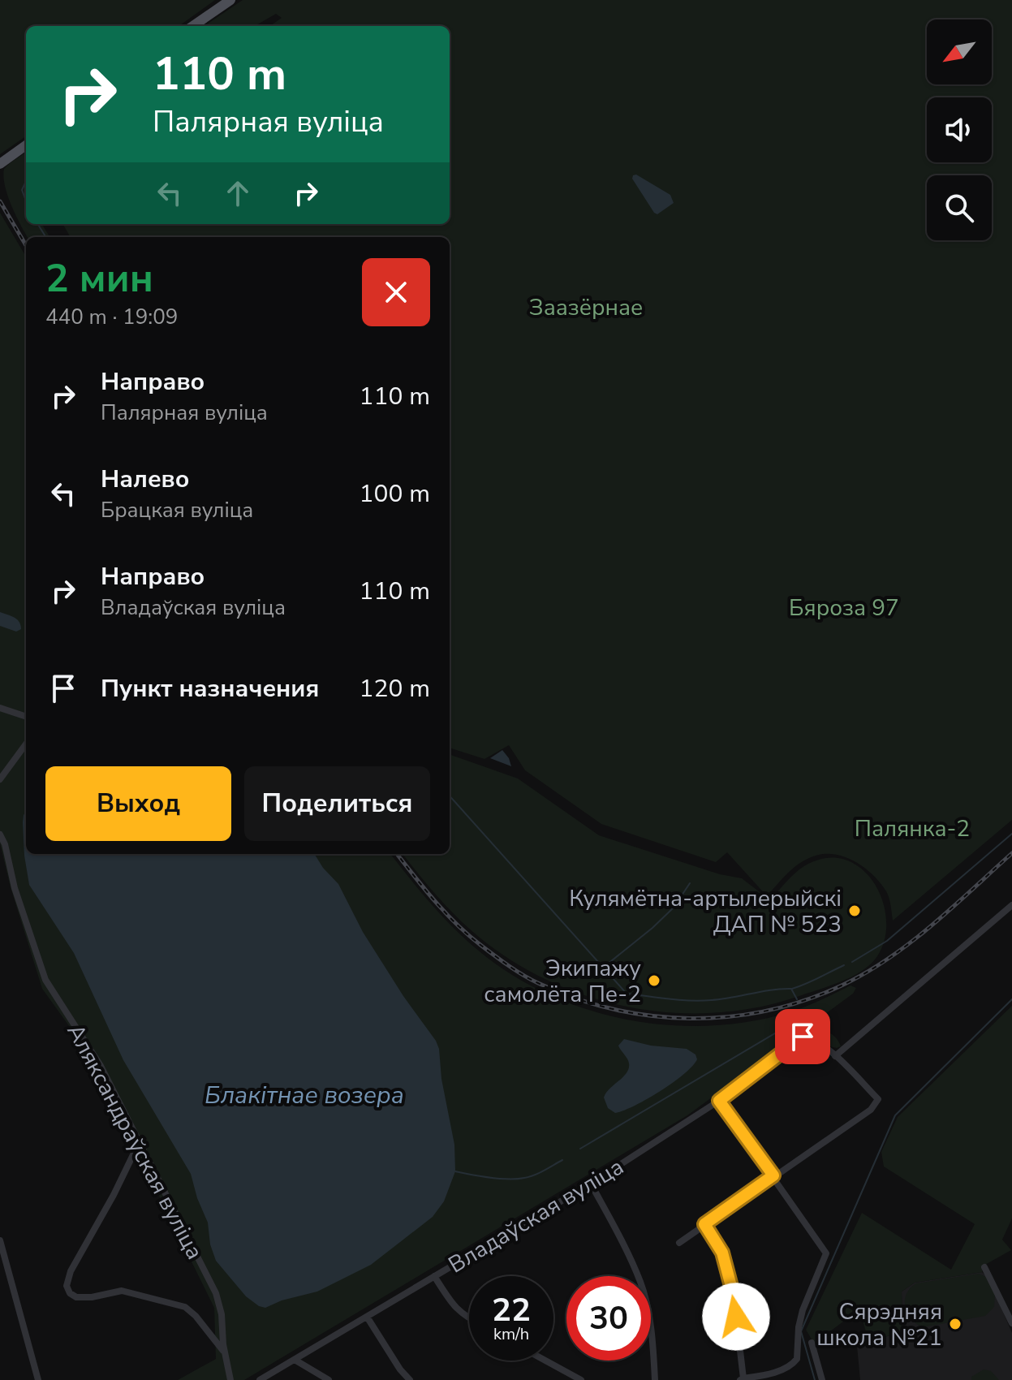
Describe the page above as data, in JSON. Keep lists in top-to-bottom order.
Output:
{
  "streets": {
    "street": ["Аляксандраўская вуліца", "Владаўская вуліца"]
  },
  "water": ["Блакітнае возера"],
  "parks": ["Заазёрнае", "Бяроза 97", "Палянка-2"],
  "places": ["Кулямётна-артылерыйскі ДАП № 523", "Экипажу самолёта Пе-2", "Сярэдняя школа №21"],
  "north": "bottom left",
  "page": {
    "turn": ["110 m", "Палярная вуліца"],
    "heading": ["2 мин", "440 m · 19:09"],
    "list": [
      {
        "name": "Направо",
        "note": "Палярная вуліца",
        "value": "110 m"
      },
      {
        "name": "Налево",
        "note": "Брацкая вуліца",
        "value": "100 m"
      },
      {
        "name": "Направо",
        "note": "Владаўская вуліца",
        "value": "110 m"
      },
      {
        "name": "Пункт назначения",
        "value": "120 m"
      }
    ],
    "buttons": ["Выход", "Поделиться"],
    "speed": "22 km/h",
    "limit": "30"
  }
}
